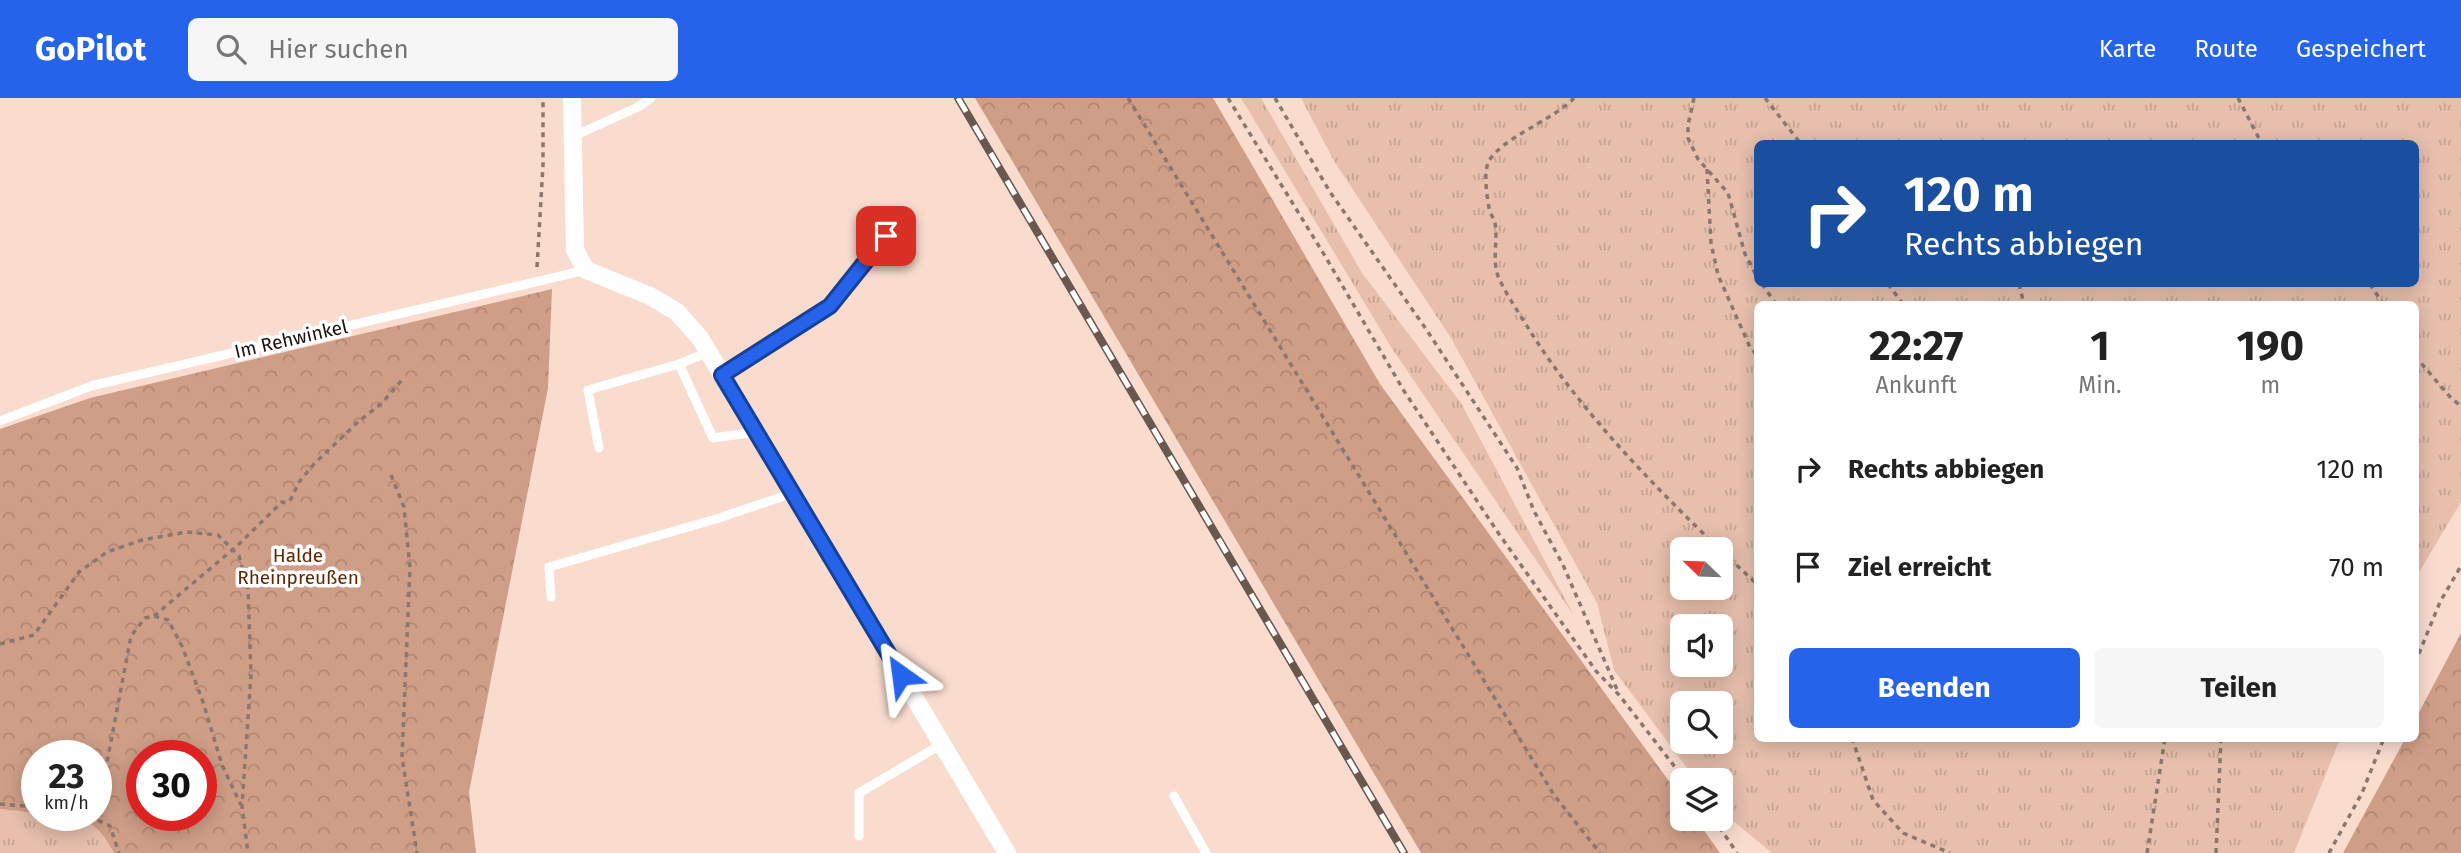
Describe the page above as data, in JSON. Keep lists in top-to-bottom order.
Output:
{
  "streets": {
    "lane": ["Im Rehwinkel"]
  },
  "parks": ["Halde Rheinpreußen"],
  "north": "top left",
  "page": {
    "header": "GoPilot",
    "search": "Hier suchen",
    "nav": ["Karte", "Route", "Gespeichert"],
    "turn": ["120 m", "Rechts abbiegen"],
    "eta": [
      "22:27",
      "Ankunft",
      "1",
      "Min.",
      "190",
      "m"
    ],
    "list": [
      {
        "name": "Rechts abbiegen",
        "value": "120 m"
      },
      {
        "name": "Ziel erreicht",
        "value": "70 m"
      }
    ],
    "buttons": ["Beenden", "Teilen"],
    "speed": "23 km/h",
    "limit": "30"
  }
}
